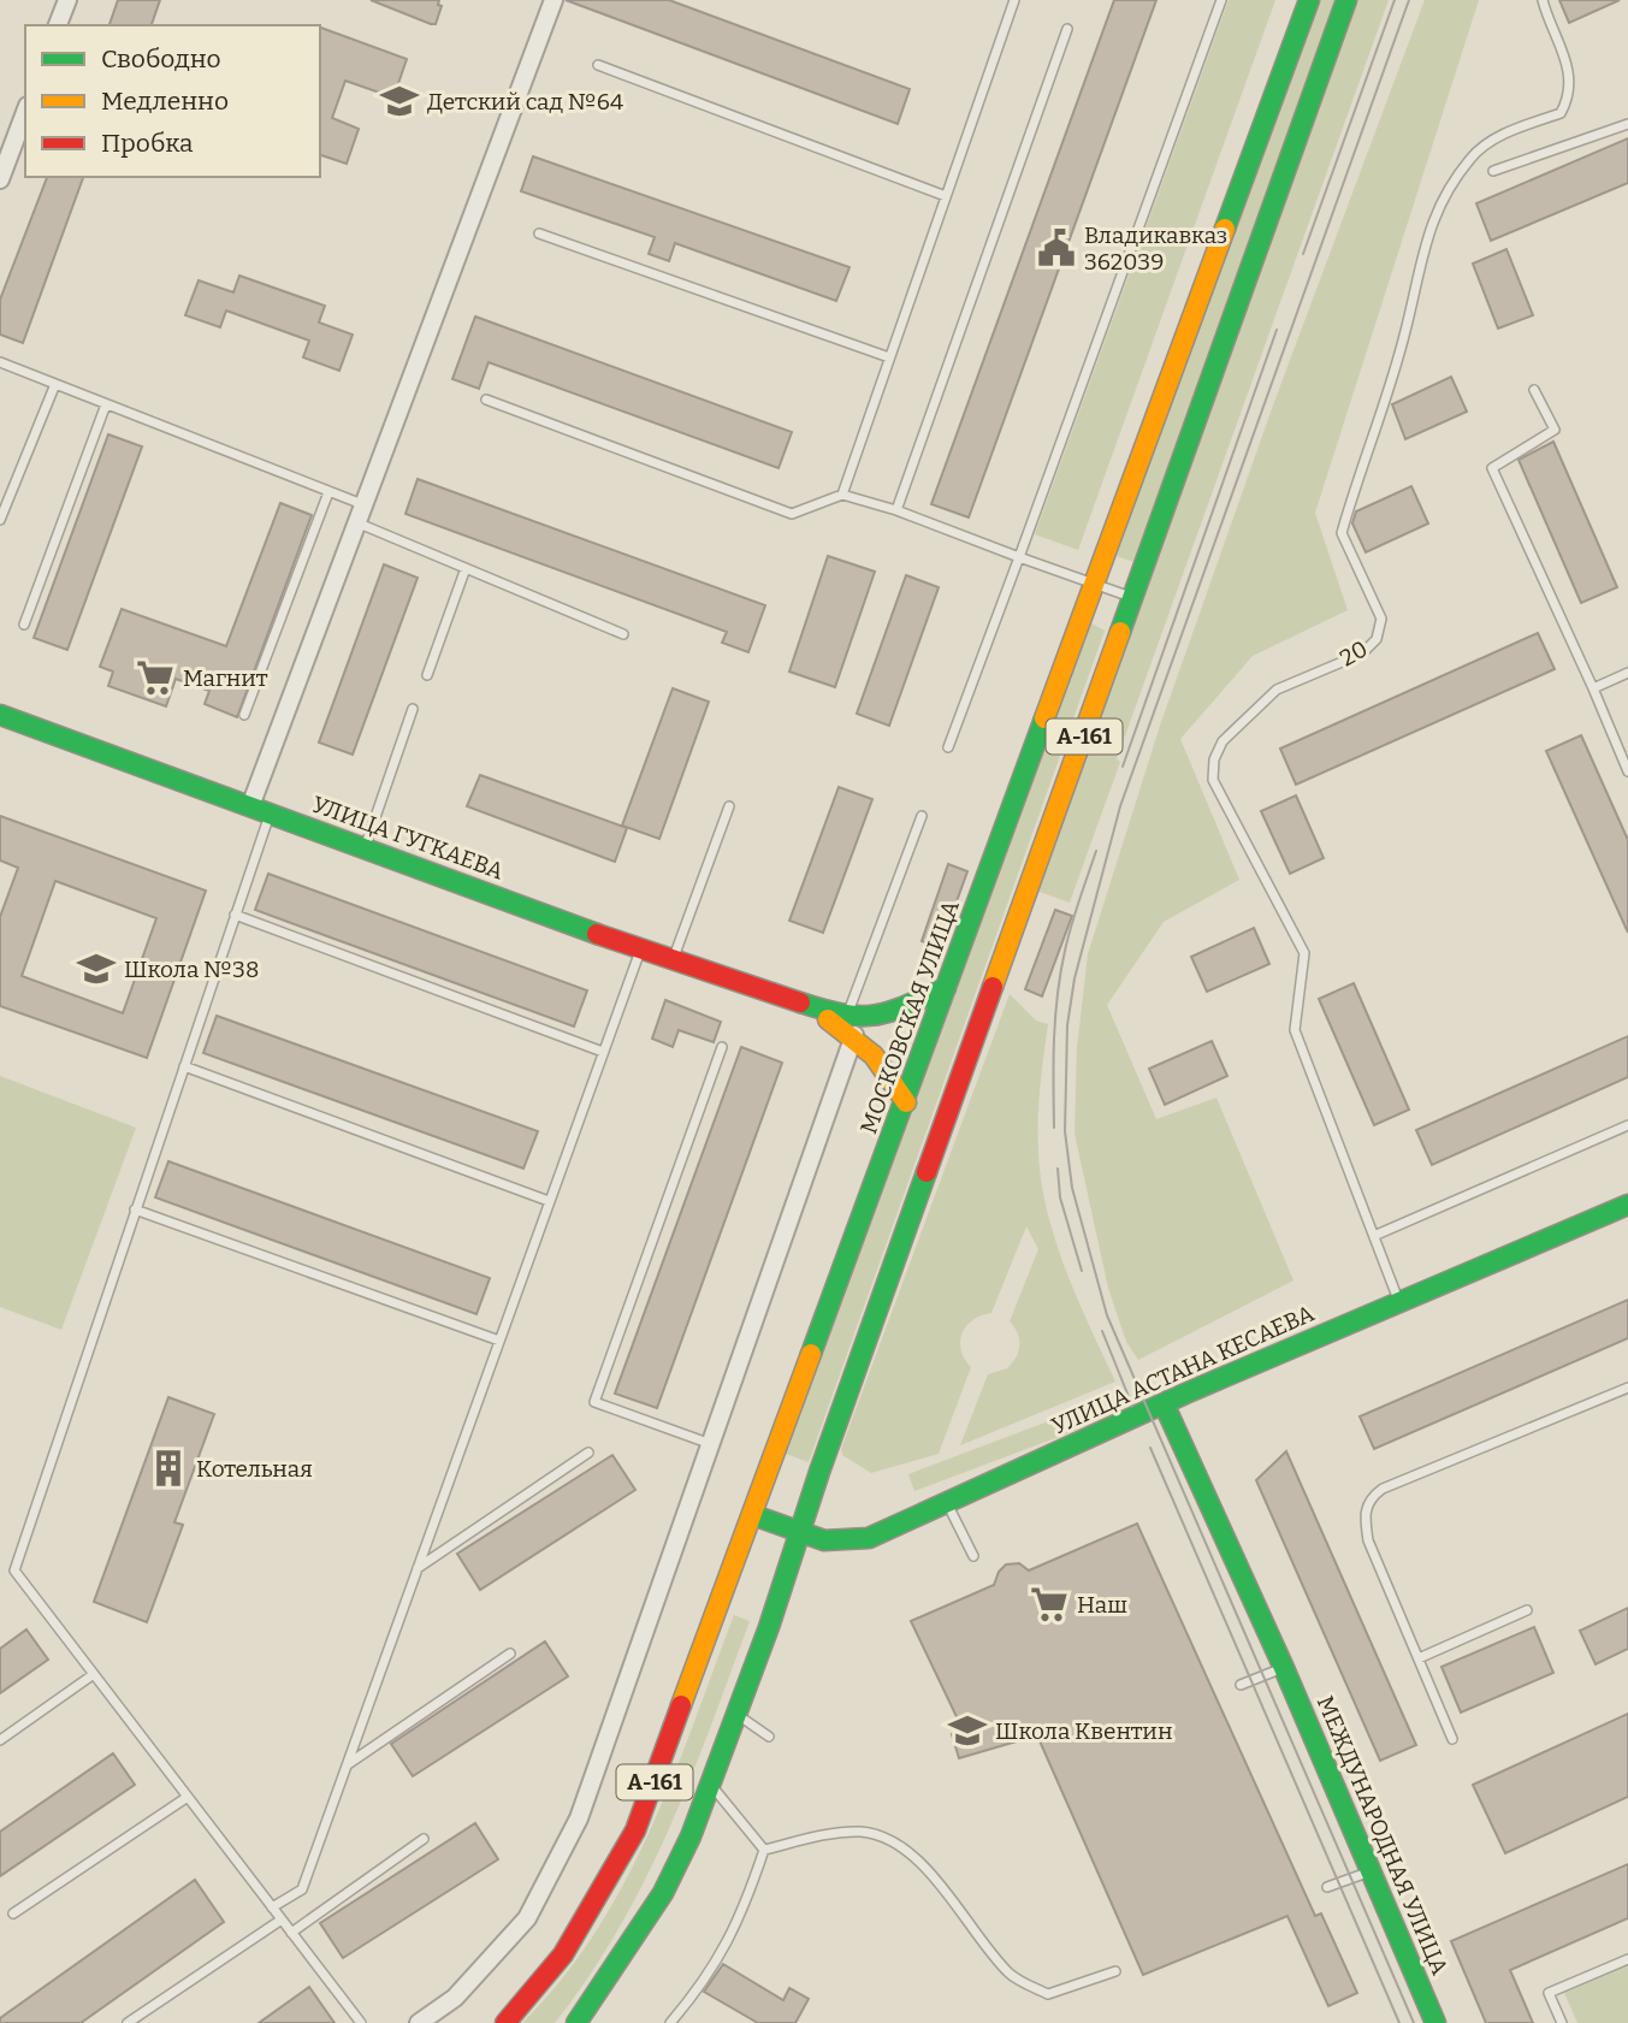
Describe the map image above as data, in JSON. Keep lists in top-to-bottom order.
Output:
{
  "streets": {
    "main road": [
      "А-161",
      "УЛИЦА ГУГКАЕВА",
      "МОСКОВСКАЯ УЛИЦА",
      "УЛИЦА АСТАНА КЕСАЕВА",
      "МЕЖДУНАРОДНАЯ УЛИЦА"
    ],
    "lane": ["20"]
  },
  "crossings": [
    ["20", "УЛИЦА АСТАНА КЕСАЕВА"],
    ["А-161", "УЛИЦА АСТАНА КЕСАЕВА"],
    ["УЛИЦА ГУГКАЕВА", "МОСКОВСКАЯ УЛИЦА"],
    ["МОСКОВСКАЯ УЛИЦА", "УЛИЦА АСТАНА КЕСАЕВА"],
    ["УЛИЦА АСТАНА КЕСАЕВА", "МЕЖДУНАРОДНАЯ УЛИЦА"]
  ],
  "places": {
    "school or university": ["Детский сад №64", "Школа №38", "Школа Квентин"],
    "public building": ["Владикавказ 362039"],
    "supermarket": ["Магнит", "Наш"],
    "building": ["Котельная"]
  },
  "legend": ["Свободно", "Медленно", "Пробка"]
}
